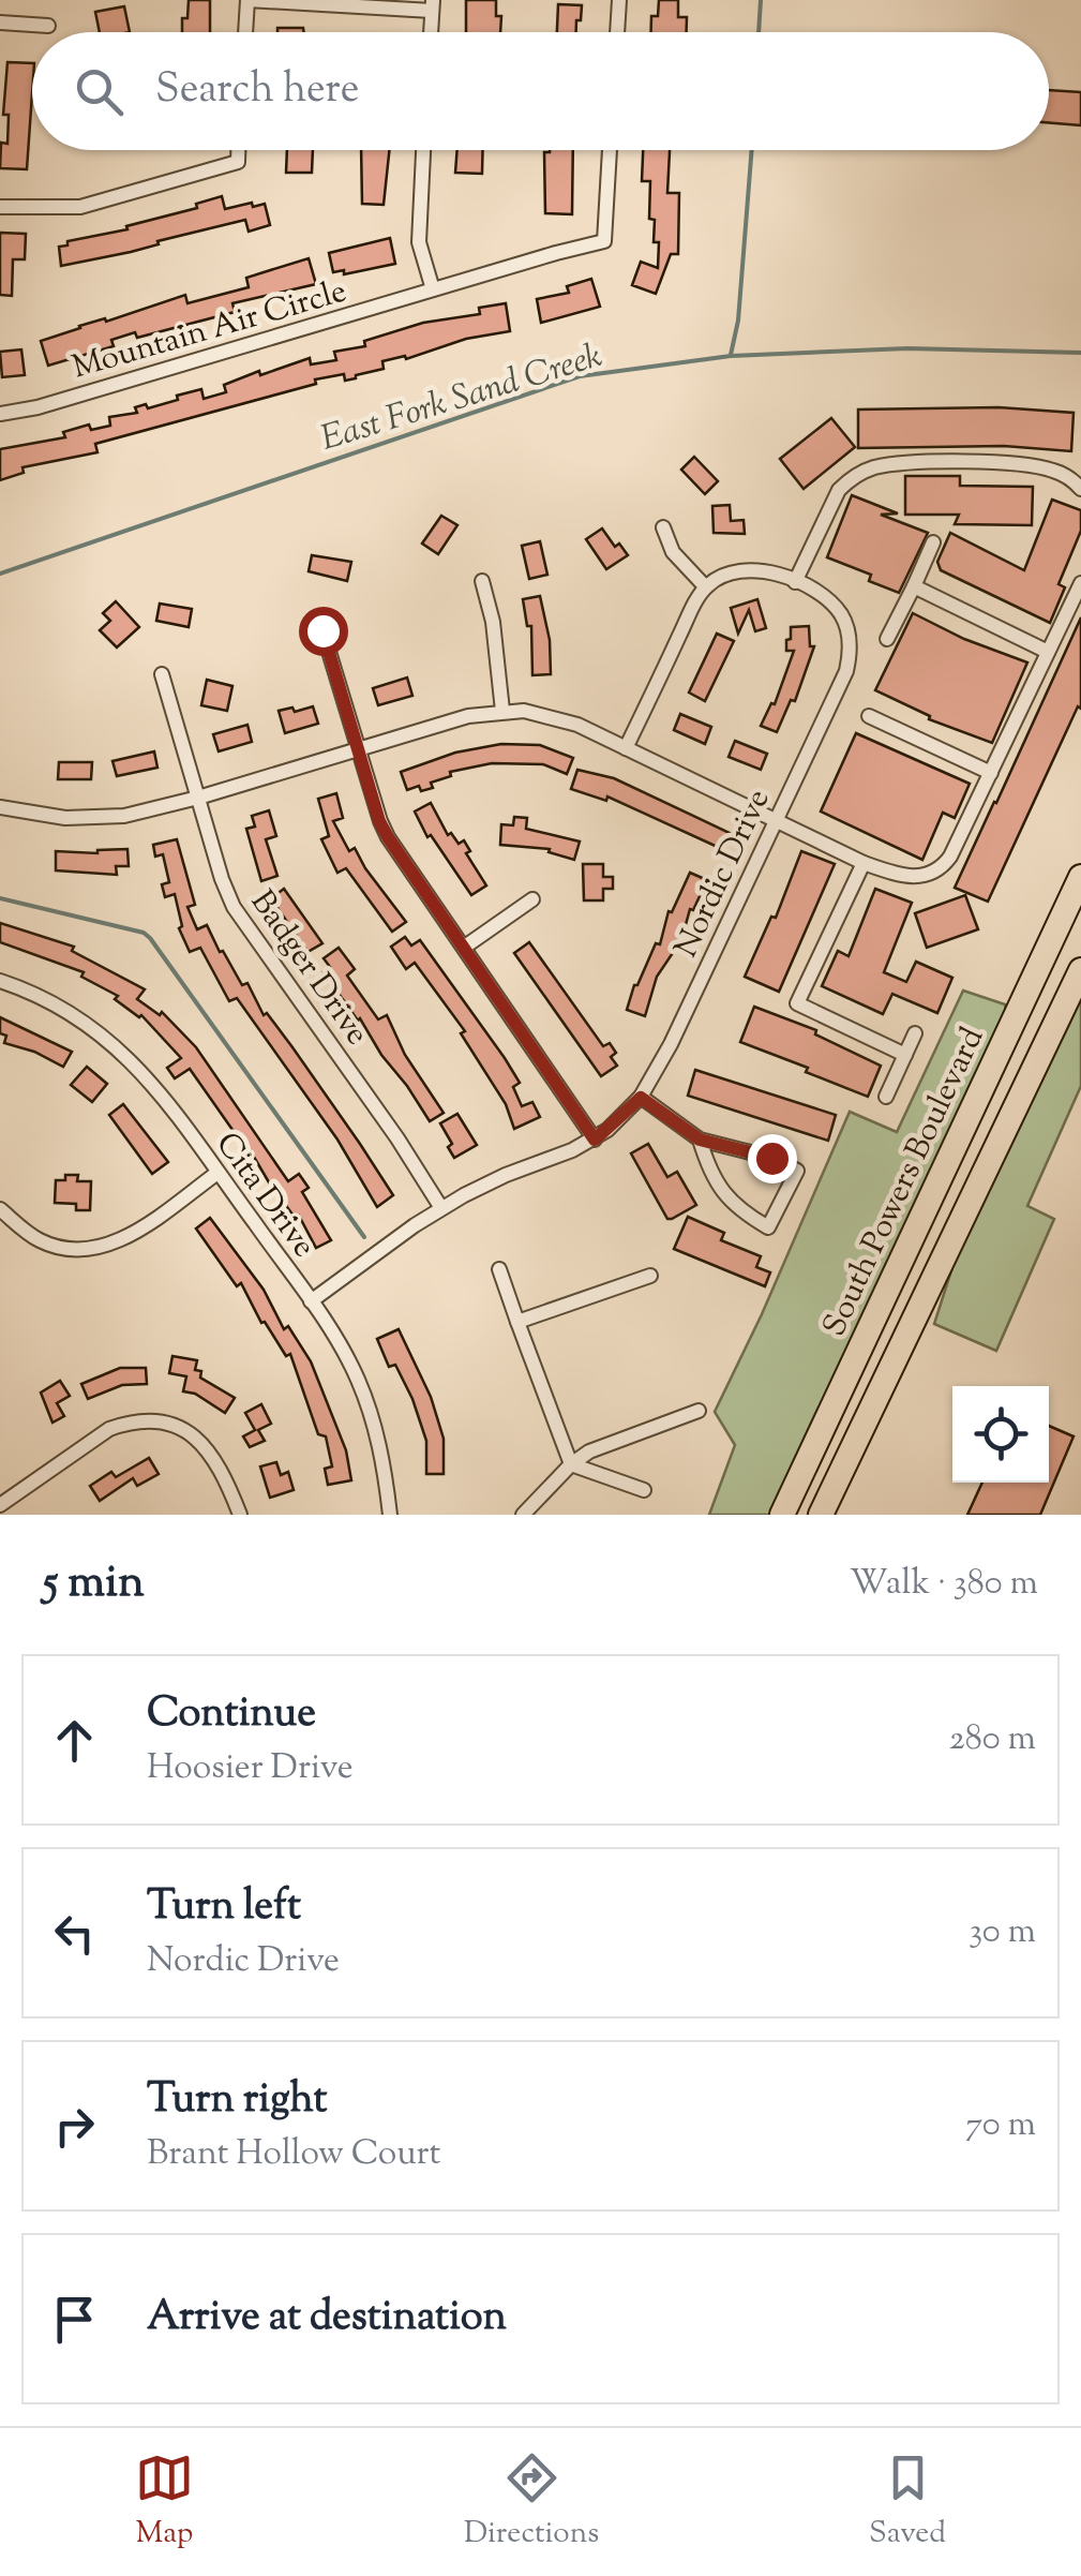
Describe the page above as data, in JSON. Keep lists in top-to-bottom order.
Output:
{
  "streets": {
    "highway": ["South Powers Boulevard"],
    "street": [
      "Mountain Air Circle",
      "Nordic Drive",
      "Badger Drive",
      "Cita Drive"
    ]
  },
  "crossings": [
    ["Nordic Drive", "Badger Drive"],
    ["Nordic Drive", "Cita Drive"]
  ],
  "water": ["East Fork Sand Creek"],
  "page": {
    "search": "Search here",
    "heading": ["5 min", "Walk · 380 m"],
    "list": [
      ["Continue", "Hoosier Drive", "280 m"],
      ["Turn left", "Nordic Drive", "30 m"],
      ["Turn right", "Brant Hollow Court", "70 m"],
      "Arrive at destination"
    ],
    "nav": ["Map", "Directions", "Saved"]
  }
}
